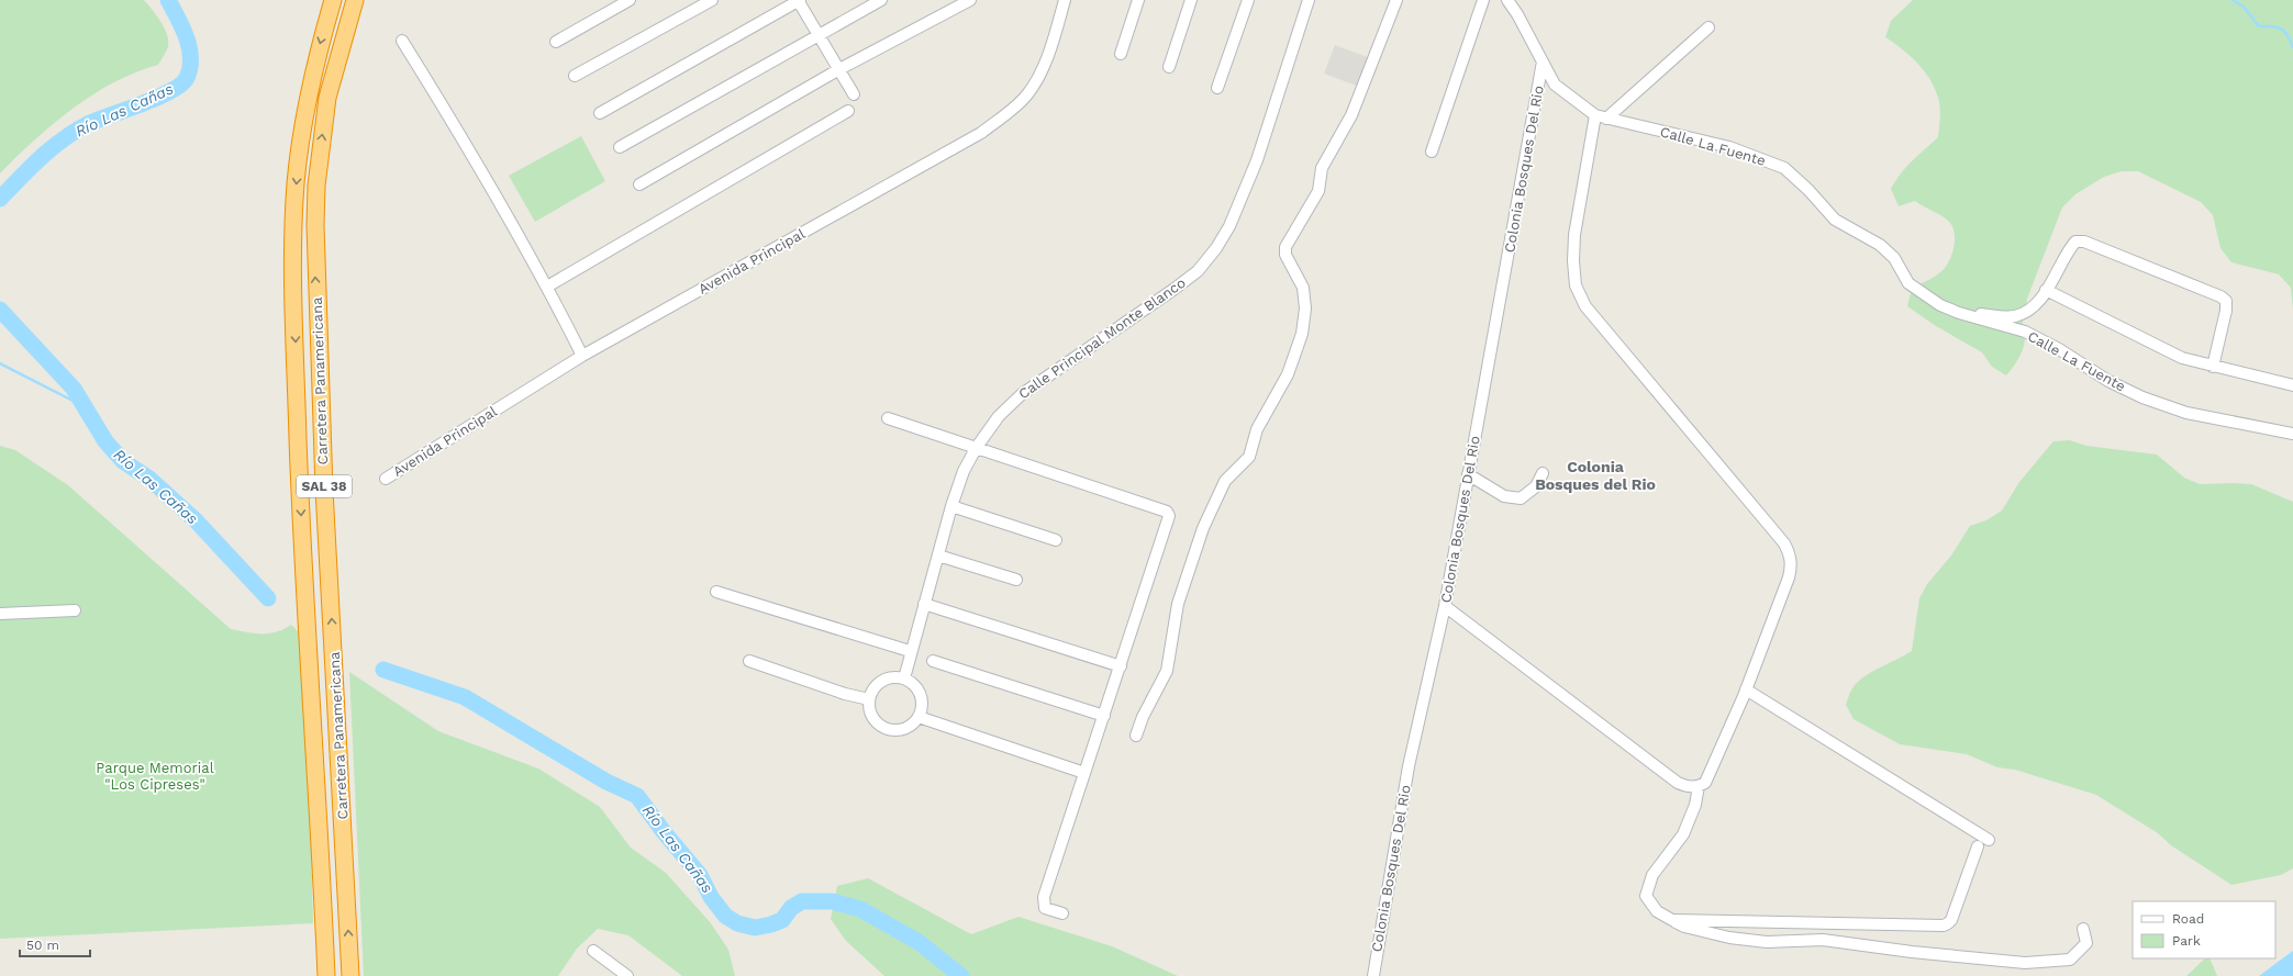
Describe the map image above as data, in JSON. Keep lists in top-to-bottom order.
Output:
{
  "streets": {
    "highway": ["Carretera Panamericana", "SAL 38"],
    "street": [
      "Calle La Fuente",
      "Colonia Bosques Del Rio",
      "Avenida Principal",
      "Calle Principal Monte Blanco"
    ]
  },
  "crossings": [
    ["Calle La Fuente", "Colonia Bosques Del Rio"]
  ],
  "districts": ["Colonia Bosques del Rio"],
  "water": ["Río Las Cañas"],
  "parks": ["Parque Memorial \"Los Cipreses\""],
  "legend": ["Road", "Park"],
  "scale_bar": "50 m"
}
